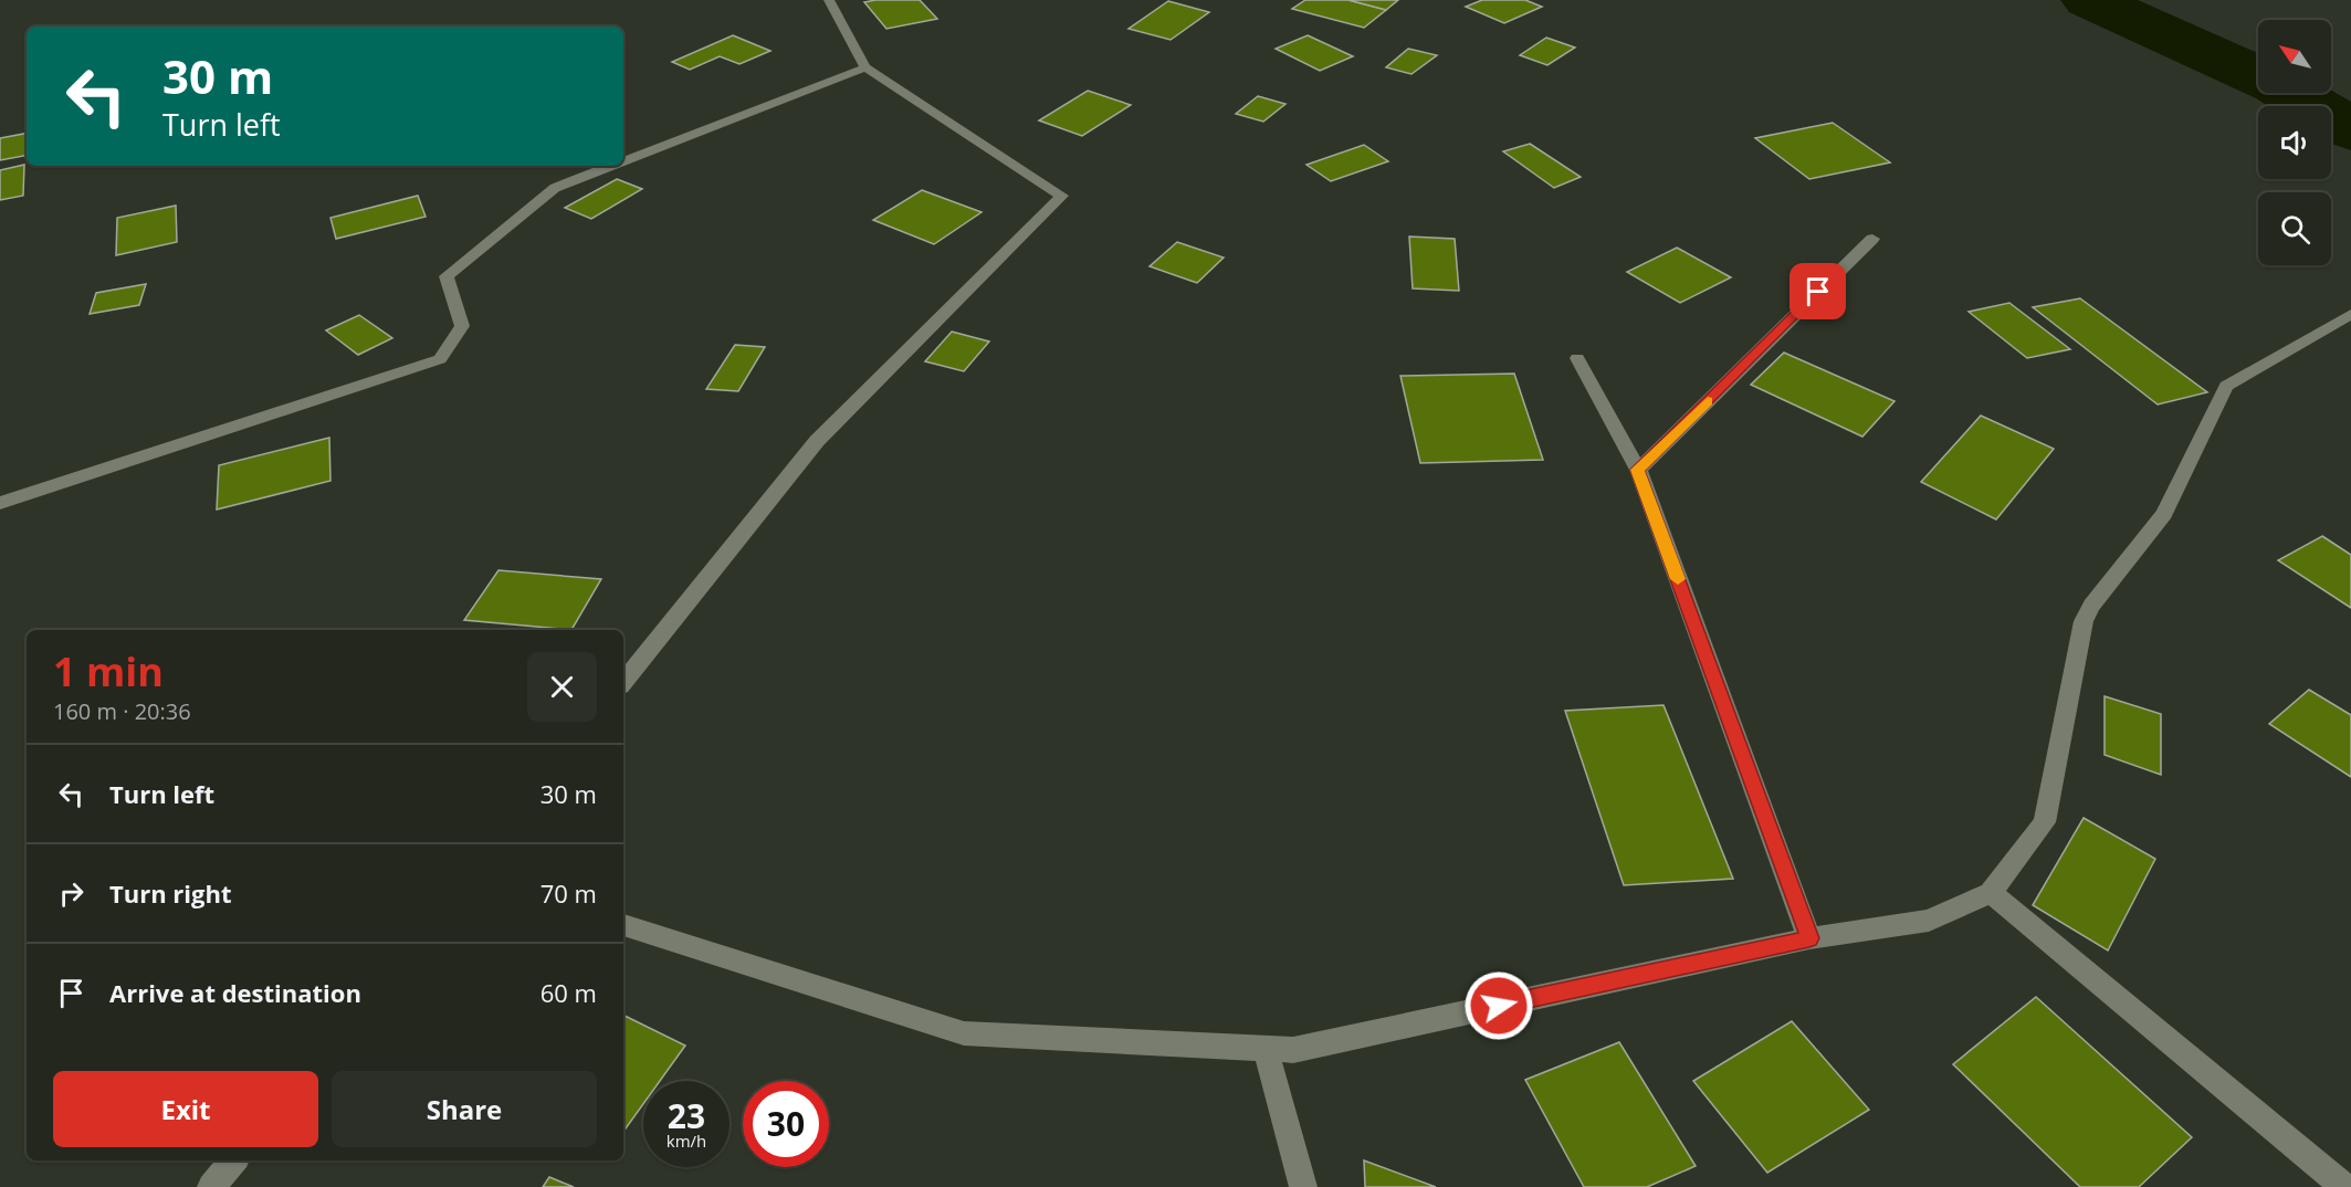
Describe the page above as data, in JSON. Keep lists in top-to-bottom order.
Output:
{
  "north": "top left",
  "page": {
    "turn": ["30 m", "Turn left"],
    "heading": ["1 min", "160 m · 20:36"],
    "list": [
      {
        "name": "Turn left",
        "value": "30 m"
      },
      {
        "name": "Turn right",
        "value": "70 m"
      },
      {
        "name": "Arrive at destination",
        "value": "60 m"
      }
    ],
    "buttons": ["Exit", "Share"],
    "speed": "23 km/h",
    "limit": "30"
  }
}
